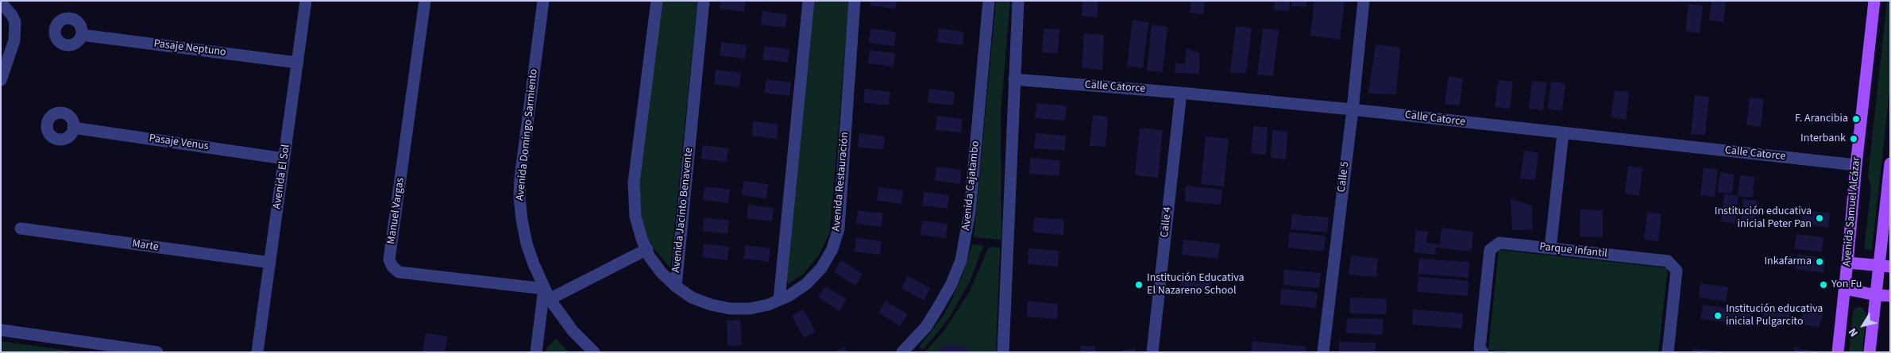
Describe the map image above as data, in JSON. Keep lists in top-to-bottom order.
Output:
{
  "streets": {
    "main road": ["Avenida Samuel Alcázar"],
    "street": [
      "Pasaje Neptuno",
      "Calle Catorce",
      "Avenida Domingo Sarmiento",
      "Pasaje Venus",
      "Avenida El Sol",
      "Calle 5",
      "Avenida Restauración",
      "Avenida Cajatambo",
      "Avenida Jacinto Benavente",
      "Manuel Vargas",
      "Calle 4",
      "Marte",
      "Parque Infantil"
    ]
  },
  "crossings": [
    ["Pasaje Neptuno", "Avenida El Sol"],
    ["Calle Catorce", "Calle 5"],
    ["Calle Catorce", "Avenida Samuel Alcázar"],
    ["Calle Catorce", "Calle 4"],
    ["Avenida Domingo Sarmiento", "Manuel Vargas"],
    ["Pasaje Venus", "Avenida El Sol"],
    ["Avenida El Sol", "Marte"],
    ["Avenida Restauración", "Avenida Jacinto Benavente"]
  ],
  "places": [
    "F. Arancibia",
    "Interbank",
    "Institución educativa inicial Peter Pan",
    "Inkafarma",
    "Institución Educativa El Nazareno School",
    "Yon Fu",
    "Institución educativa inicial Pulgarcito"
  ],
  "north": "bottom left"
}
